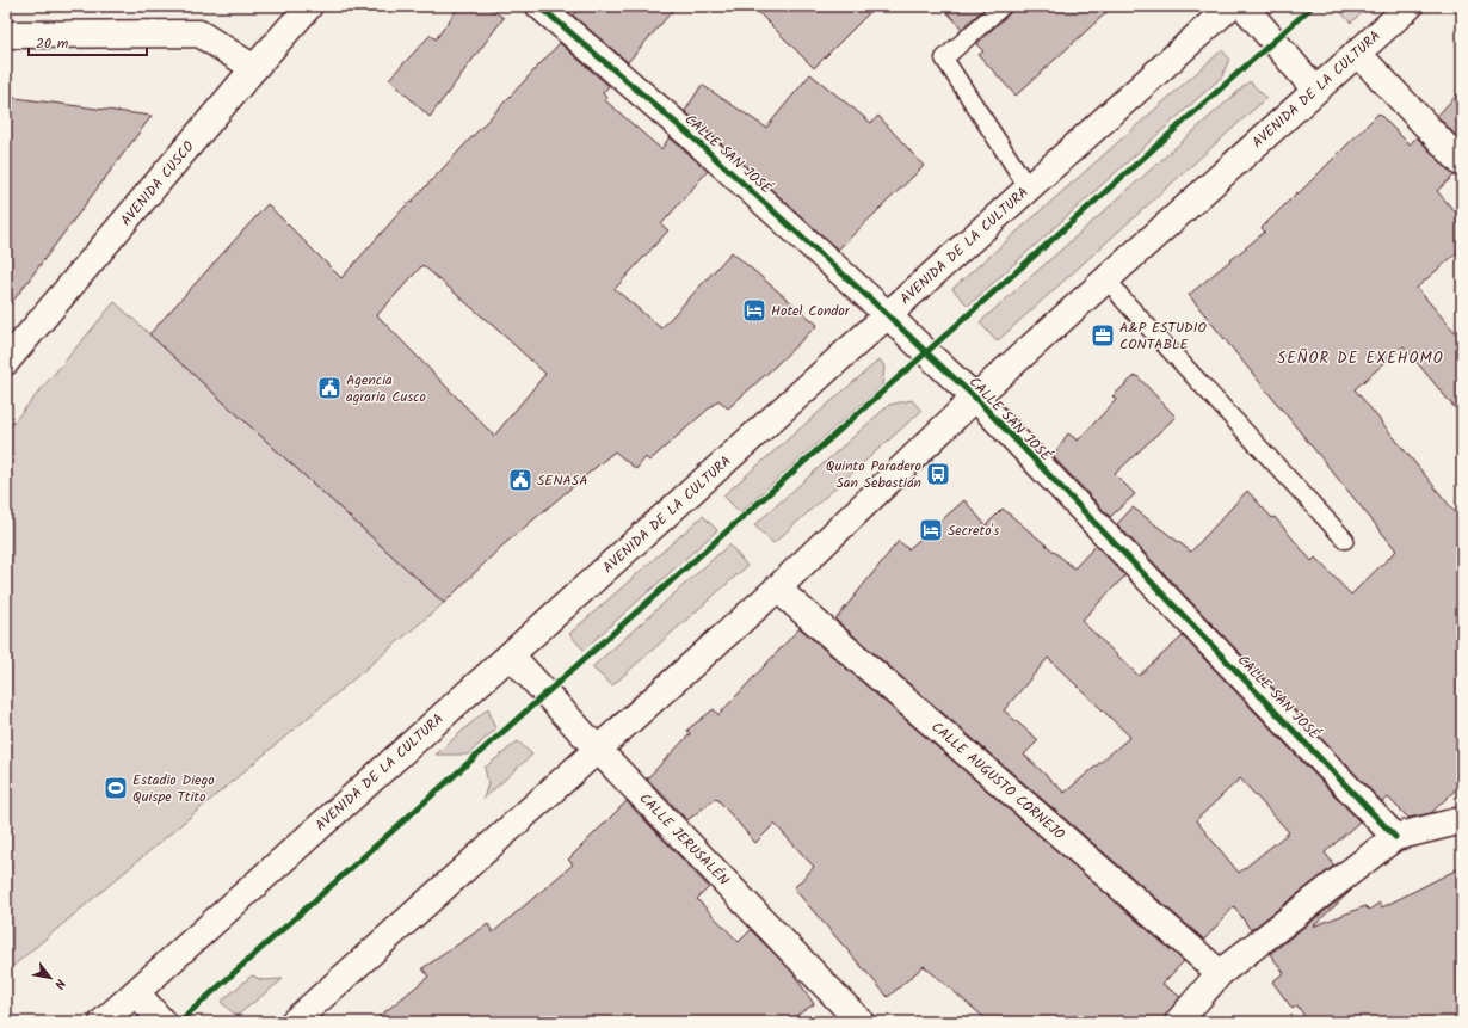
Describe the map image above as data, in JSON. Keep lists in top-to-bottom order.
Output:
{
  "streets": {
    "main road": [
      "AVENIDA DE LA CULTURA",
      "CALLE SAN JOSÉ",
      "AVENIDA CUSCO",
      "CALLE AUGUSTO CORNEJO",
      "CALLE JERUSALÉN"
    ]
  },
  "crossings": [
    ["AVENIDA DE LA CULTURA", "CALLE SAN JOSÉ"],
    ["AVENIDA DE LA CULTURA", "CALLE AUGUSTO CORNEJO"],
    ["AVENIDA DE LA CULTURA", "CALLE JERUSALÉN"]
  ],
  "districts": ["SEÑOR DE EXEHOMO"],
  "places": {
    "hotel": ["Hotel Condor", "Secreto's"],
    "office": ["A&P ESTUDIO CONTABLE"],
    "public building": ["Agencia agraria Cusco", "SENASA"],
    "bus stop": ["Quinto Paradero San Sebastián"],
    "sports": ["Estadio Diego Quispe Ttito"]
  },
  "scale_bar": "20 m",
  "north": "bottom right"
}
